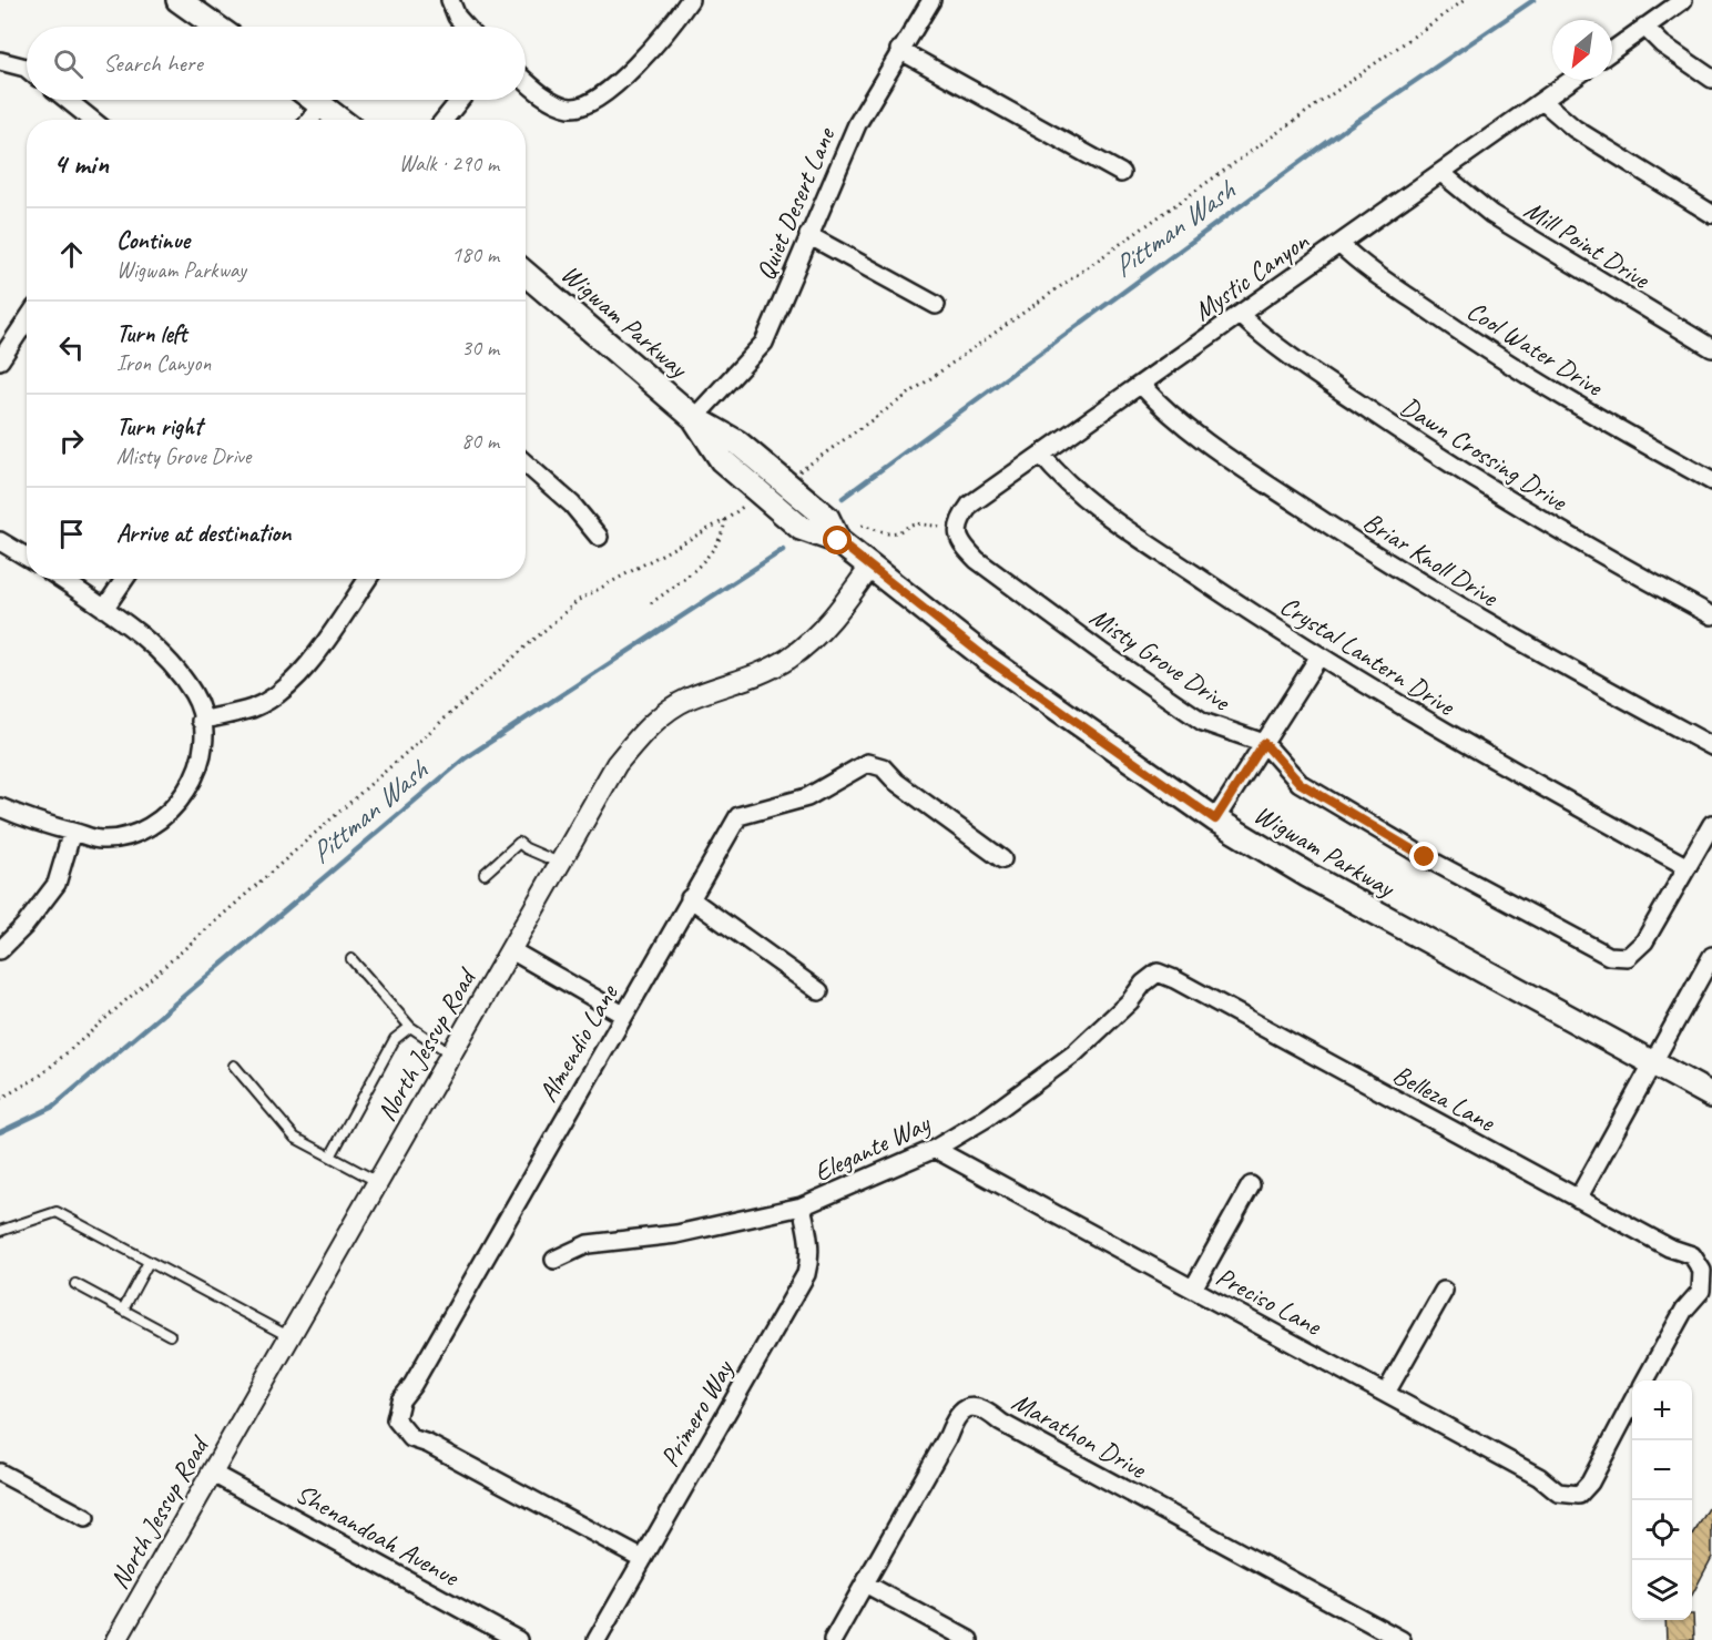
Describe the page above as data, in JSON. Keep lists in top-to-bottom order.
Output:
{
  "streets": {
    "main road": ["Wigwam Parkway"],
    "street": [
      "Quiet Desert Lane",
      "Mill Point Drive",
      "Mystic Canyon",
      "Cool Water Drive",
      "Dawn Crossing Drive",
      "Briar Knoll Drive",
      "Crystal Lantern Drive",
      "Misty Grove Drive",
      "Almendio Lane",
      "North Jessup Road",
      "Belleza Lane",
      "Elegante Way",
      "Preciso Lane",
      "Primero Way",
      "Marathon Drive",
      "Shenandoah Avenue"
    ]
  },
  "crossings": [
    ["Quiet Desert Lane", "Wigwam Parkway"],
    ["Mill Point Drive", "Mystic Canyon"],
    ["Mystic Canyon", "Cool Water Drive"],
    ["Mystic Canyon", "Dawn Crossing Drive"],
    ["Mystic Canyon", "Briar Knoll Drive"],
    ["Mystic Canyon", "Crystal Lantern Drive"],
    ["Mystic Canyon", "Misty Grove Drive"],
    ["Wigwam Parkway", "North Jessup Road"],
    ["Crystal Lantern Drive", "Misty Grove Drive"],
    ["Almendio Lane", "Primero Way"],
    ["North Jessup Road", "Shenandoah Avenue"],
    ["Belleza Lane", "Elegante Way"],
    ["Elegante Way", "Preciso Lane"],
    ["Elegante Way", "Primero Way"]
  ],
  "water": ["Pittman Wash"],
  "north": "bottom left",
  "page": {
    "search": "Search here",
    "heading": ["4 min", "Walk · 290 m"],
    "list": [
      ["Continue", "Wigwam Parkway", "180 m"],
      ["Turn left", "Iron Canyon", "30 m"],
      ["Turn right", "Misty Grove Drive", "80 m"],
      "Arrive at destination"
    ],
    "map_buttons": ["+", "−"]
  }
}
